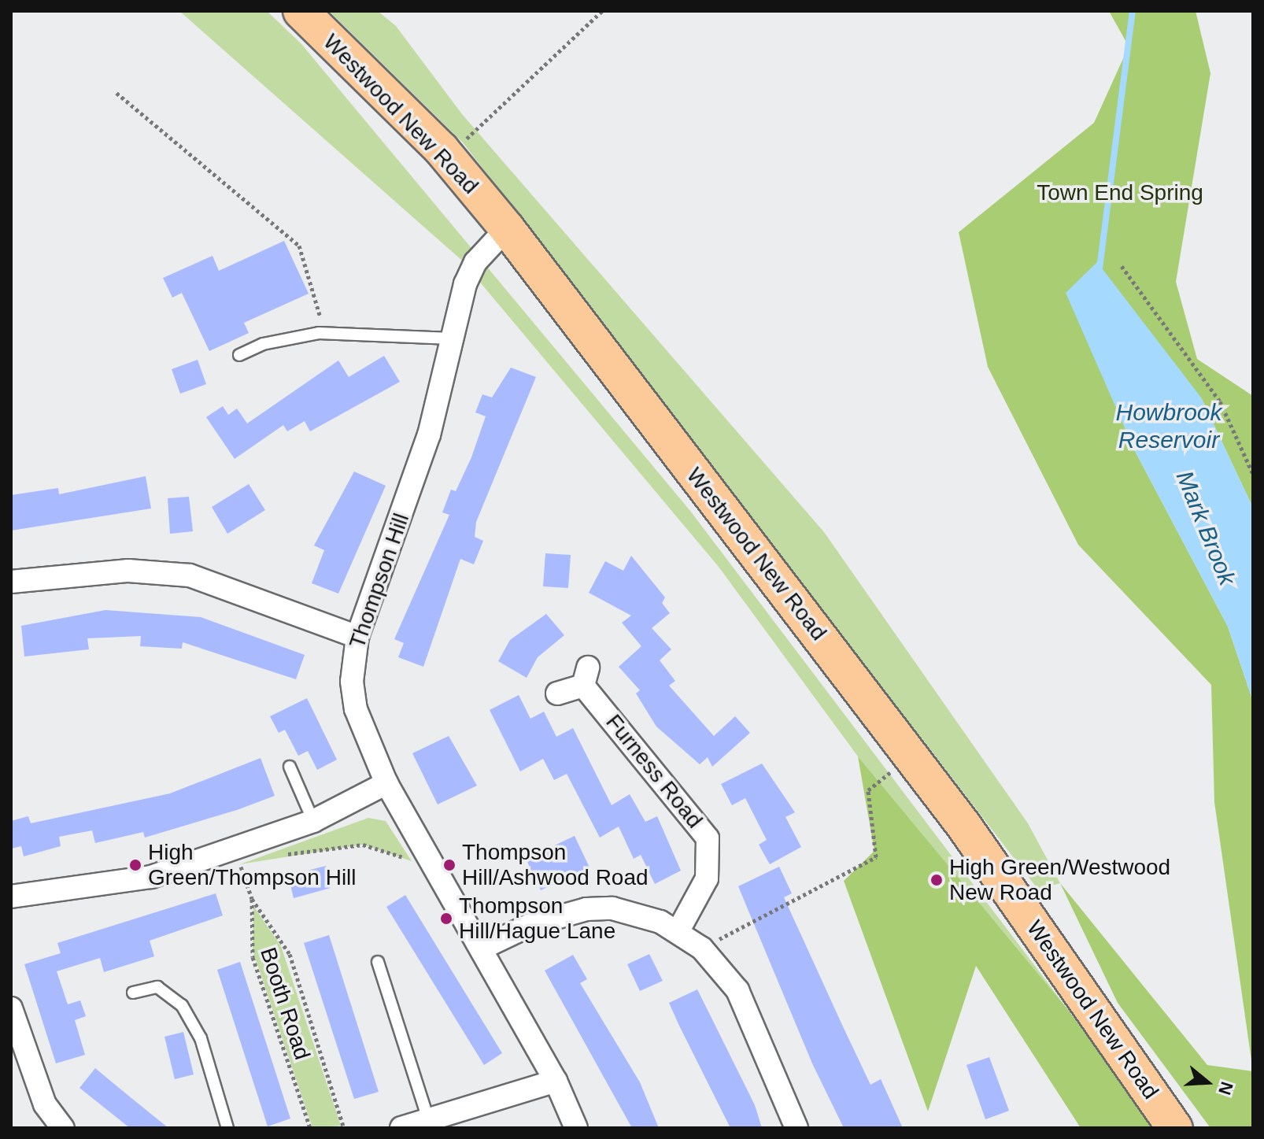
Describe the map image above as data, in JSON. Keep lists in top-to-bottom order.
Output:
{
  "streets": {
    "highway": ["Westwood New Road"],
    "street": ["Thompson Hill", "Furness Road"],
    "path": ["Booth Road"]
  },
  "crossings": [
    ["Westwood New Road", "Thompson Hill"]
  ],
  "water": ["Howbrook Reservoir", "Mark Brook"],
  "parks": ["Town End Spring"],
  "places": [
    "High Green/Thompson Hill",
    "Thompson Hill/Ashwood Road",
    "High Green/Westwood New Road",
    "Thompson Hill/Hague Lane"
  ],
  "north": "right"
}
